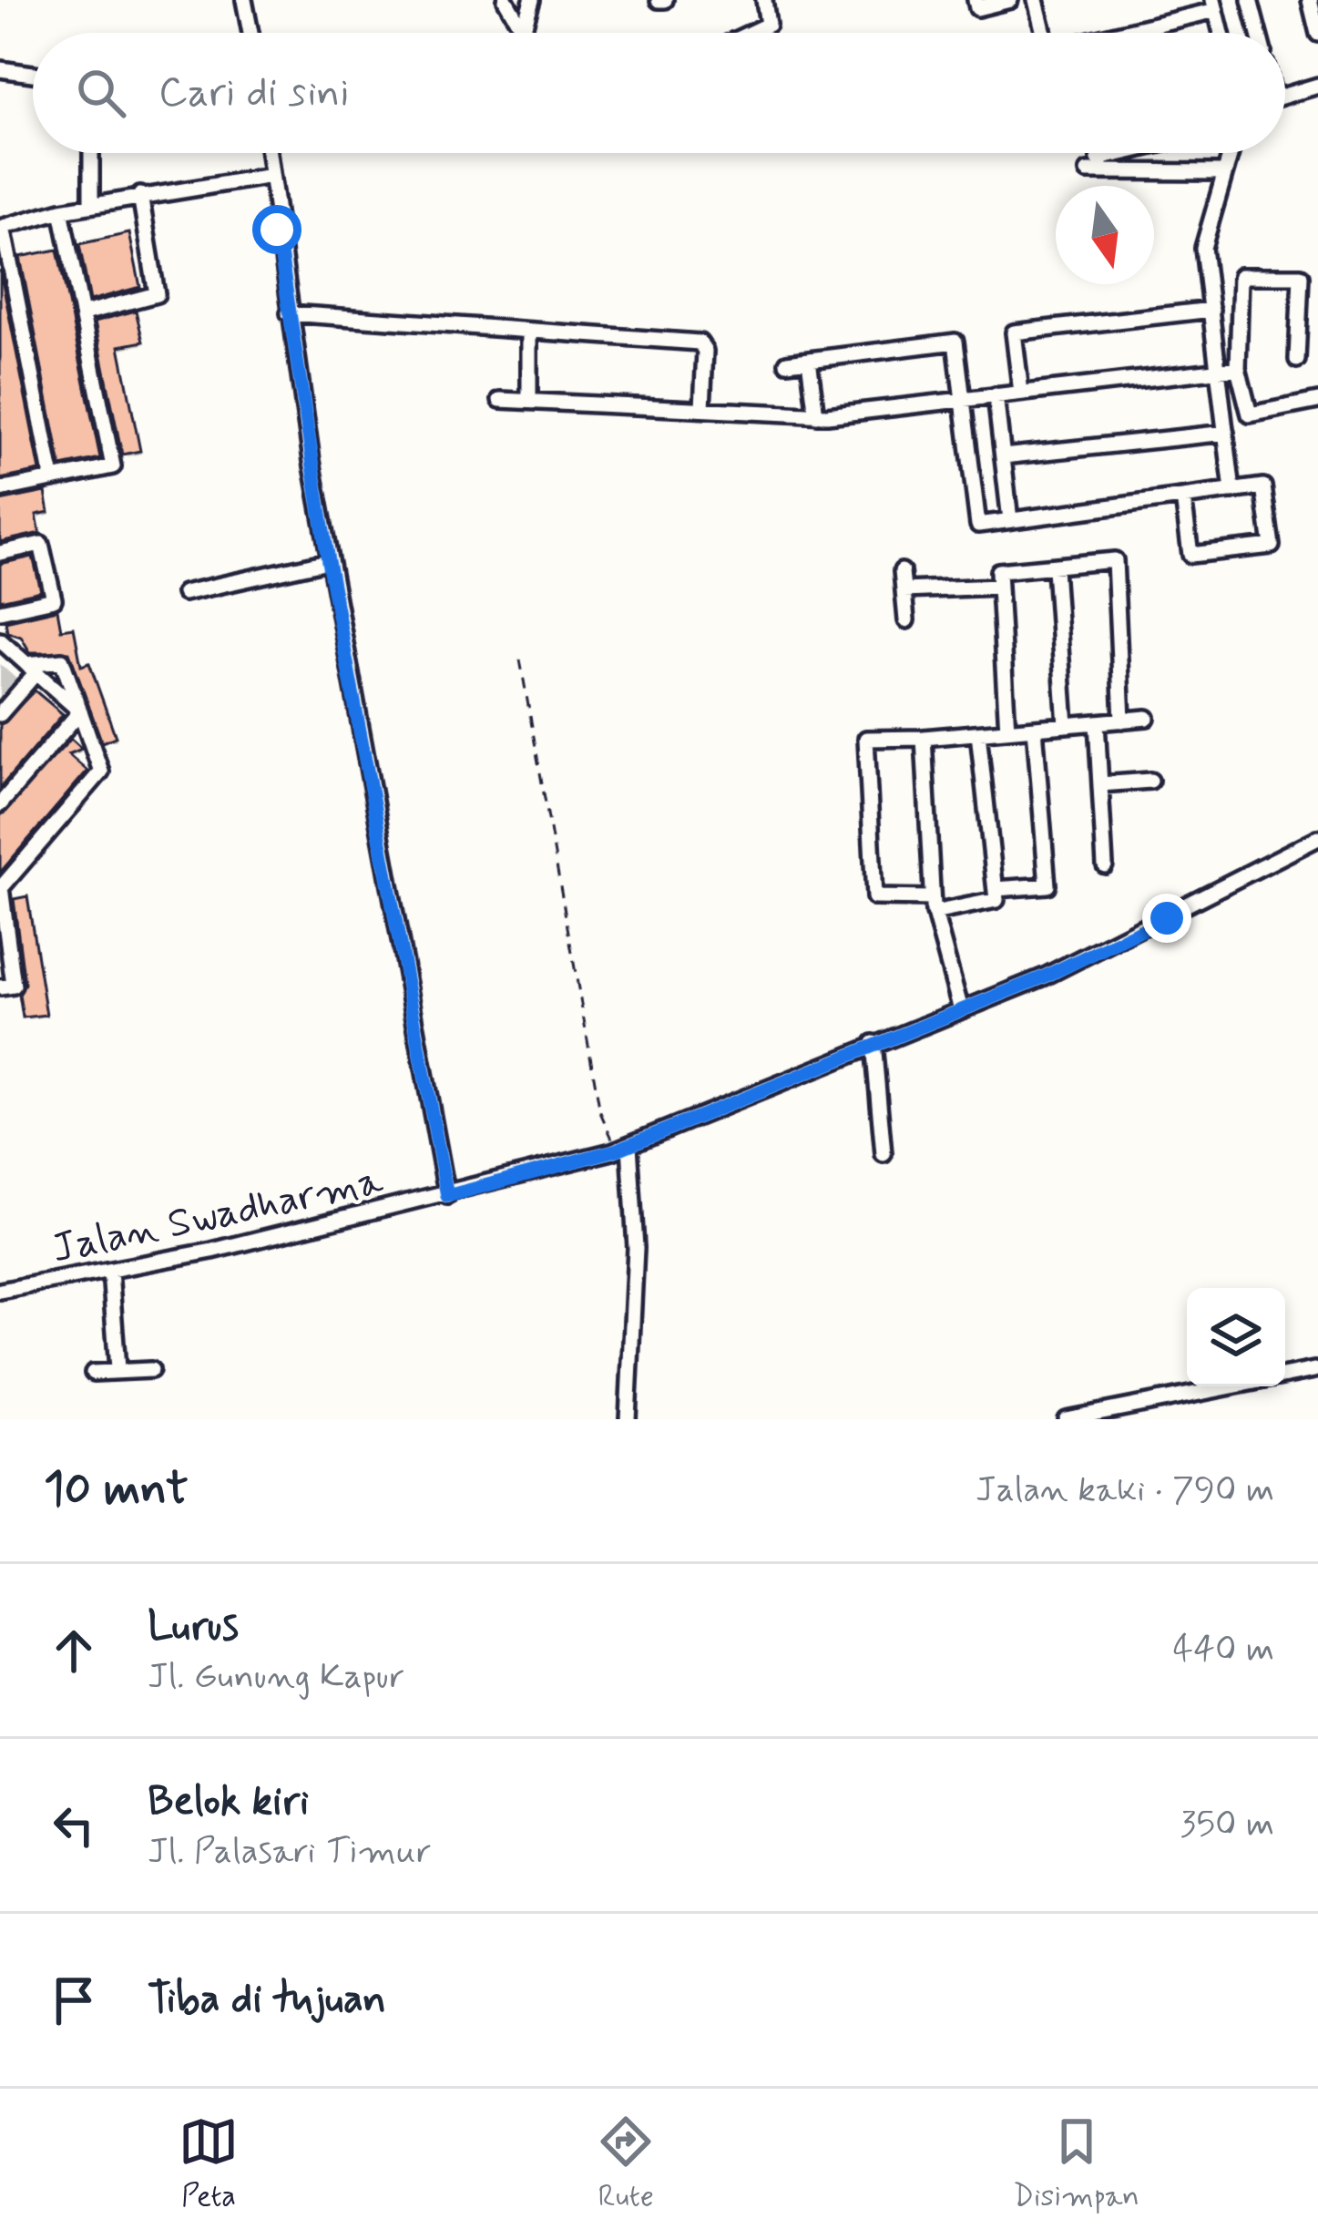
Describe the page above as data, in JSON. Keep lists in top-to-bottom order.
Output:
{
  "streets": {
    "street": ["Jalan Swadharma"]
  },
  "north": "bottom",
  "page": {
    "search": "Cari di sini",
    "heading": ["10 mnt", "Jalan kaki · 790 m"],
    "list": [
      ["Lurus", "Jl. Gunung Kapur", "440 m"],
      ["Belok kiri", "Jl. Palasari Timur", "350 m"],
      "Tiba di tujuan"
    ],
    "nav": ["Peta", "Rute", "Disimpan"]
  }
}
